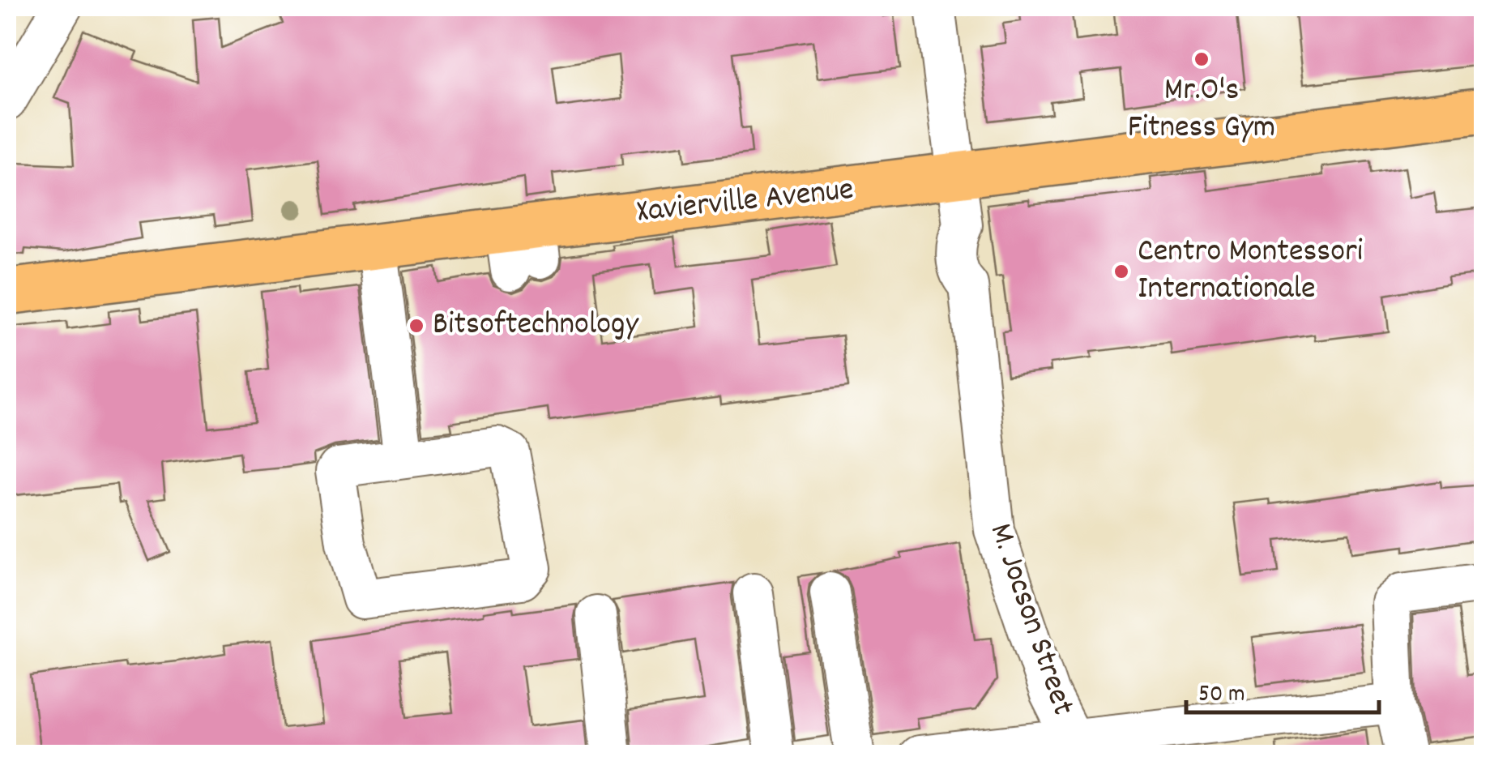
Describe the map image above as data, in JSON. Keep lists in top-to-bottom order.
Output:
{
  "streets": {
    "main road": ["Xavierville Avenue"],
    "street": ["M. Jocson Street"]
  },
  "crossings": [
    ["Xavierville Avenue", "M. Jocson Street"]
  ],
  "places": ["Mr.O's Fitness Gym", "Centro Montessori Internationale", "Bitsoftechnology"],
  "scale_bar": "50 m"
}
